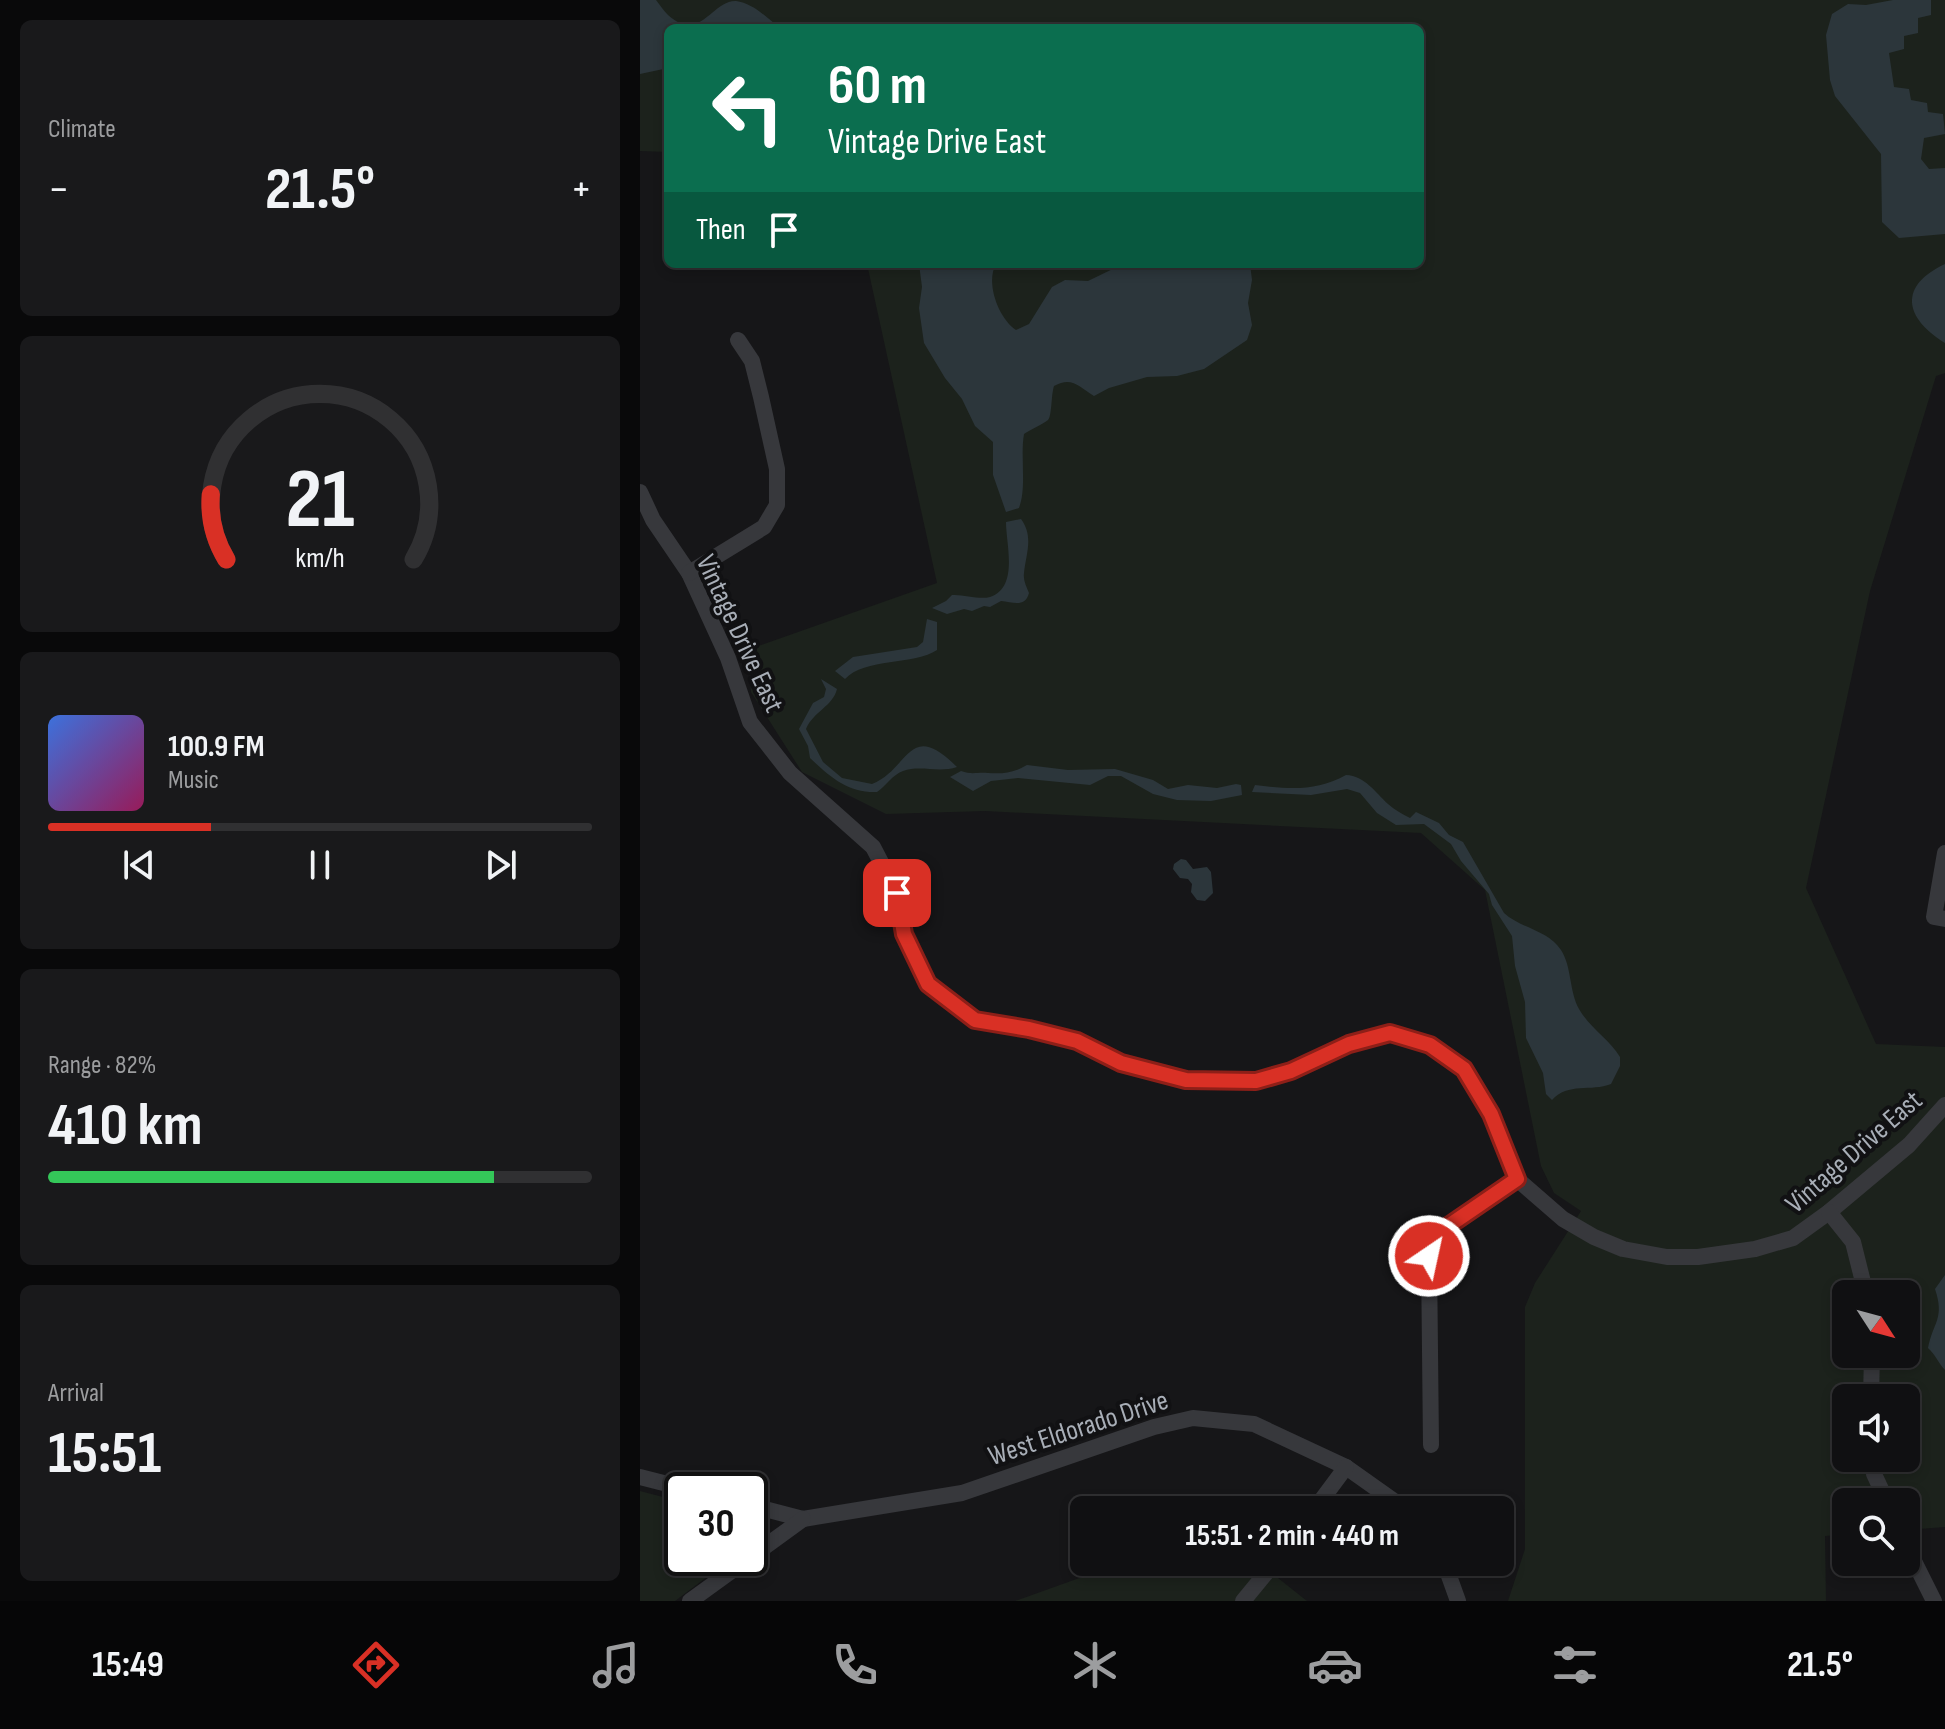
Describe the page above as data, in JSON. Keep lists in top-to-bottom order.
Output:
{
  "streets": {
    "street": ["Vintage Drive East", "West Eldorado Drive"]
  },
  "north": "bottom right",
  "page": {
    "tile": [
      "Climate",
      ["Range · 82%", "410 km"],
      ["Arrival", "15:51"]
    ],
    "turn": ["60 m", "Vintage Drive East"],
    "heat": ["−", "21.5°", "+"],
    "then": "Then",
    "song": ["100.9 FM", "Music"],
    "limit": "30",
    "trip": "15:51 · 2 min · 440 m",
    "tabs": ["15:49", "21.5°"],
    "gauge": ["21", "km/h"]
  }
}
